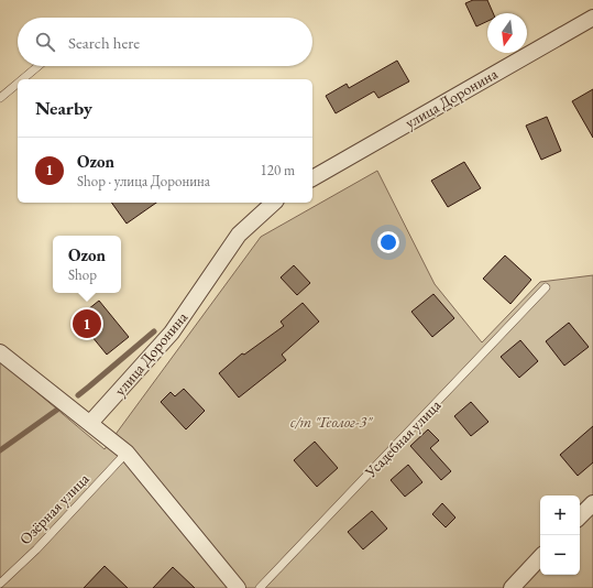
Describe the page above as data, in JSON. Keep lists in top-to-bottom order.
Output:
{
  "streets": {
    "street": ["улица Доронина"],
    "lane": ["Усадебная улица", "Озёрная улица"]
  },
  "parks": ["с/т \"Геолог-3\""],
  "north": "bottom",
  "page": {
    "search": "Search here",
    "heading": "Nearby",
    "list": [
      {
        "mark": "1",
        "name": "Ozon",
        "note": "Shop · улица Доронина",
        "value": "120 m"
      }
    ],
    "popup": ["Ozon", "Shop"],
    "pins": "1",
    "map_buttons": ["+", "−"]
  }
}
